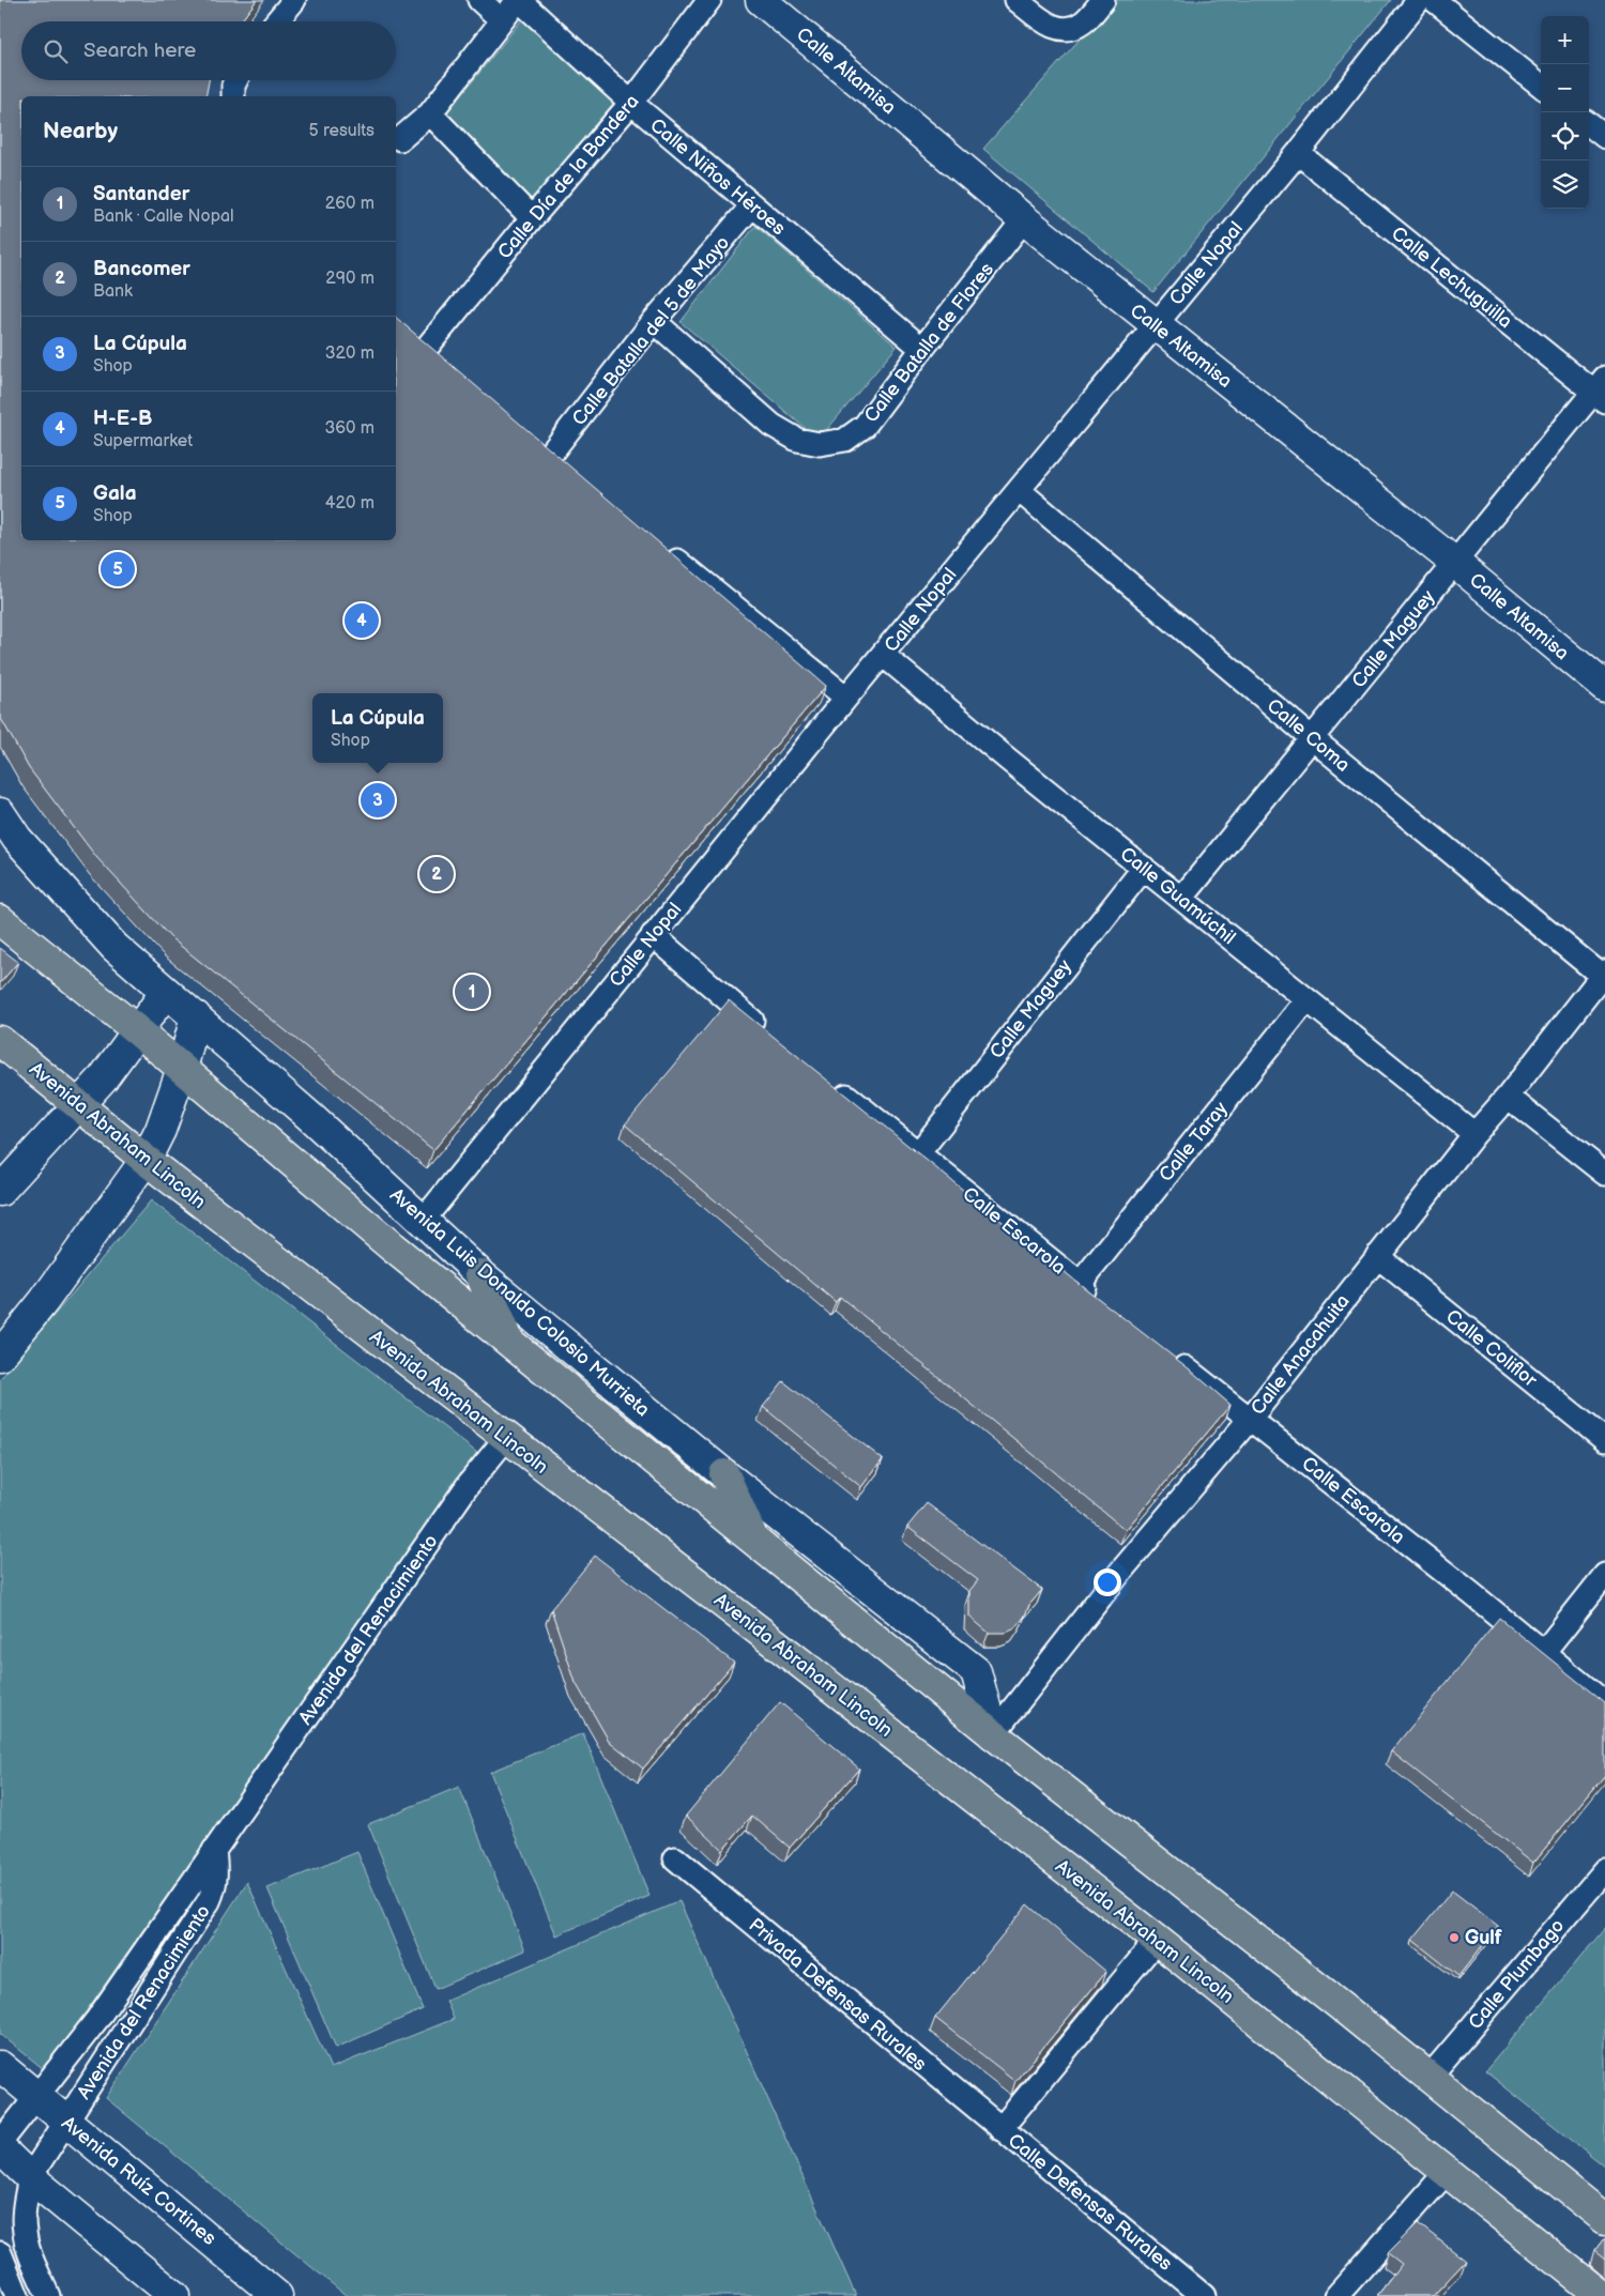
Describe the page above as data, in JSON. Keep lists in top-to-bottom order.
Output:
{
  "streets": {
    "main road": ["Avenida Abraham Lincoln"],
    "street": [
      "Calle Altamisa",
      "Calle Día de la Bandera",
      "Calle Niños Héroes",
      "Calle Nopal",
      "Calle Lechuguilla",
      "Calle Batalla del 5 de Mayo",
      "Calle Batalla de Flores",
      "Calle Maguey",
      "Calle Coma",
      "Calle Guamúchil",
      "Calle Taray",
      "Calle Escarola",
      "Avenida Luis Donaldo Colosio Murrieta",
      "Calle Coliflor",
      "Calle Anacahuita",
      "Avenida del Renacimiento",
      "Calle Plumbago",
      "Privada Defensas Rurales",
      "Avenida Ruíz Cortines",
      "Calle Defensas Rurales"
    ]
  },
  "crossings": [
    ["Calle Altamisa", "Calle Nopal"],
    ["Calle Altamisa", "Calle Batalla de Flores"],
    ["Calle Altamisa", "Calle Maguey"],
    ["Calle Día de la Bandera", "Calle Niños Héroes"],
    ["Calle Niños Héroes", "Calle Batalla del 5 de Mayo"],
    ["Calle Niños Héroes", "Calle Batalla de Flores"],
    ["Calle Nopal", "Calle Lechuguilla"],
    ["Calle Nopal", "Calle Coma"],
    ["Calle Nopal", "Calle Guamúchil"],
    ["Calle Nopal", "Avenida Luis Donaldo Colosio Murrieta"],
    ["Calle Lechuguilla", "Calle Maguey"],
    ["Calle Batalla del 5 de Mayo", "Calle Batalla de Flores"],
    ["Calle Maguey", "Calle Coma"],
    ["Calle Maguey", "Calle Guamúchil"],
    ["Calle Maguey", "Calle Escarola"],
    ["Calle Coma", "Calle Anacahuita"],
    ["Calle Guamúchil", "Calle Taray"],
    ["Calle Guamúchil", "Calle Anacahuita"],
    ["Avenida Abraham Lincoln", "Avenida del Renacimiento"],
    ["Calle Taray", "Calle Escarola"],
    ["Calle Escarola", "Calle Anacahuita"],
    ["Avenida Luis Donaldo Colosio Murrieta", "Calle Anacahuita"],
    ["Calle Coliflor", "Calle Anacahuita"],
    ["Avenida del Renacimiento", "Avenida Ruíz Cortines"],
    ["Privada Defensas Rurales", "Calle Defensas Rurales"]
  ],
  "places": ["Gulf"],
  "page": {
    "map_buttons": ["+", "−"],
    "search": "Search here",
    "heading": ["Nearby", "5 results"],
    "list": [
      {
        "mark": "1",
        "name": "Santander",
        "note": "Bank · Calle Nopal",
        "value": "260 m"
      },
      {
        "mark": "2",
        "name": "Bancomer",
        "note": "Bank",
        "value": "290 m"
      },
      {
        "mark": "3",
        "name": "La Cúpula",
        "note": "Shop",
        "value": "320 m"
      },
      {
        "mark": "4",
        "name": "H-E-B",
        "note": "Supermarket",
        "value": "360 m"
      },
      {
        "mark": "5",
        "name": "Gala",
        "note": "Shop",
        "value": "420 m"
      }
    ],
    "pins": [
      "5",
      "4",
      "3",
      "2",
      "1"
    ],
    "popup": ["La Cúpula", "Shop"]
  }
}
